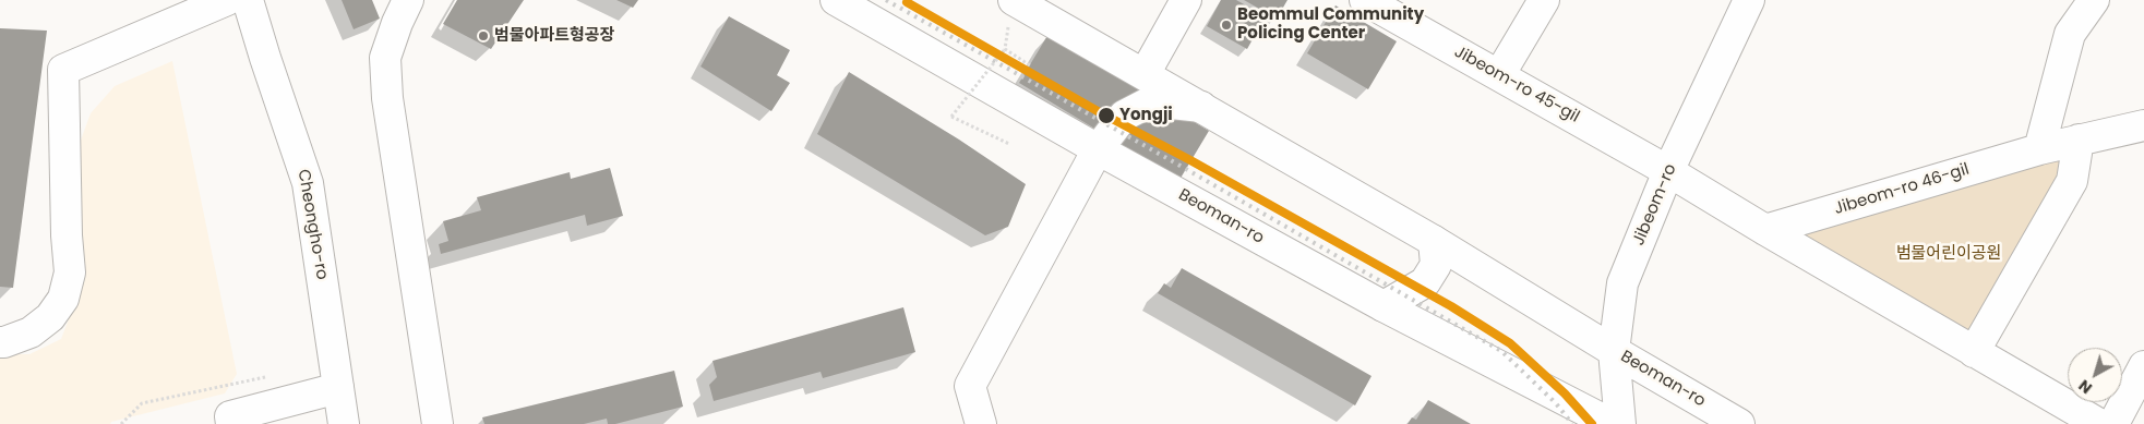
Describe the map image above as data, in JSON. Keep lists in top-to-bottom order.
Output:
{
  "streets": {
    "street": [
      "Jibeom-ro 45-gil",
      "Jibeom-ro 46-gil",
      "Jibeom-ro",
      "Beoman-ro",
      "Cheongho-ro"
    ]
  },
  "crossings": [
    ["Jibeom-ro 45-gil", "Jibeom-ro"],
    ["Jibeom-ro", "Beoman-ro"]
  ],
  "parks": ["범물어린이공원"],
  "places": ["Beommul Community Policing Center", "범물아파트형공장", "Yongji"],
  "north": "bottom left"
}
